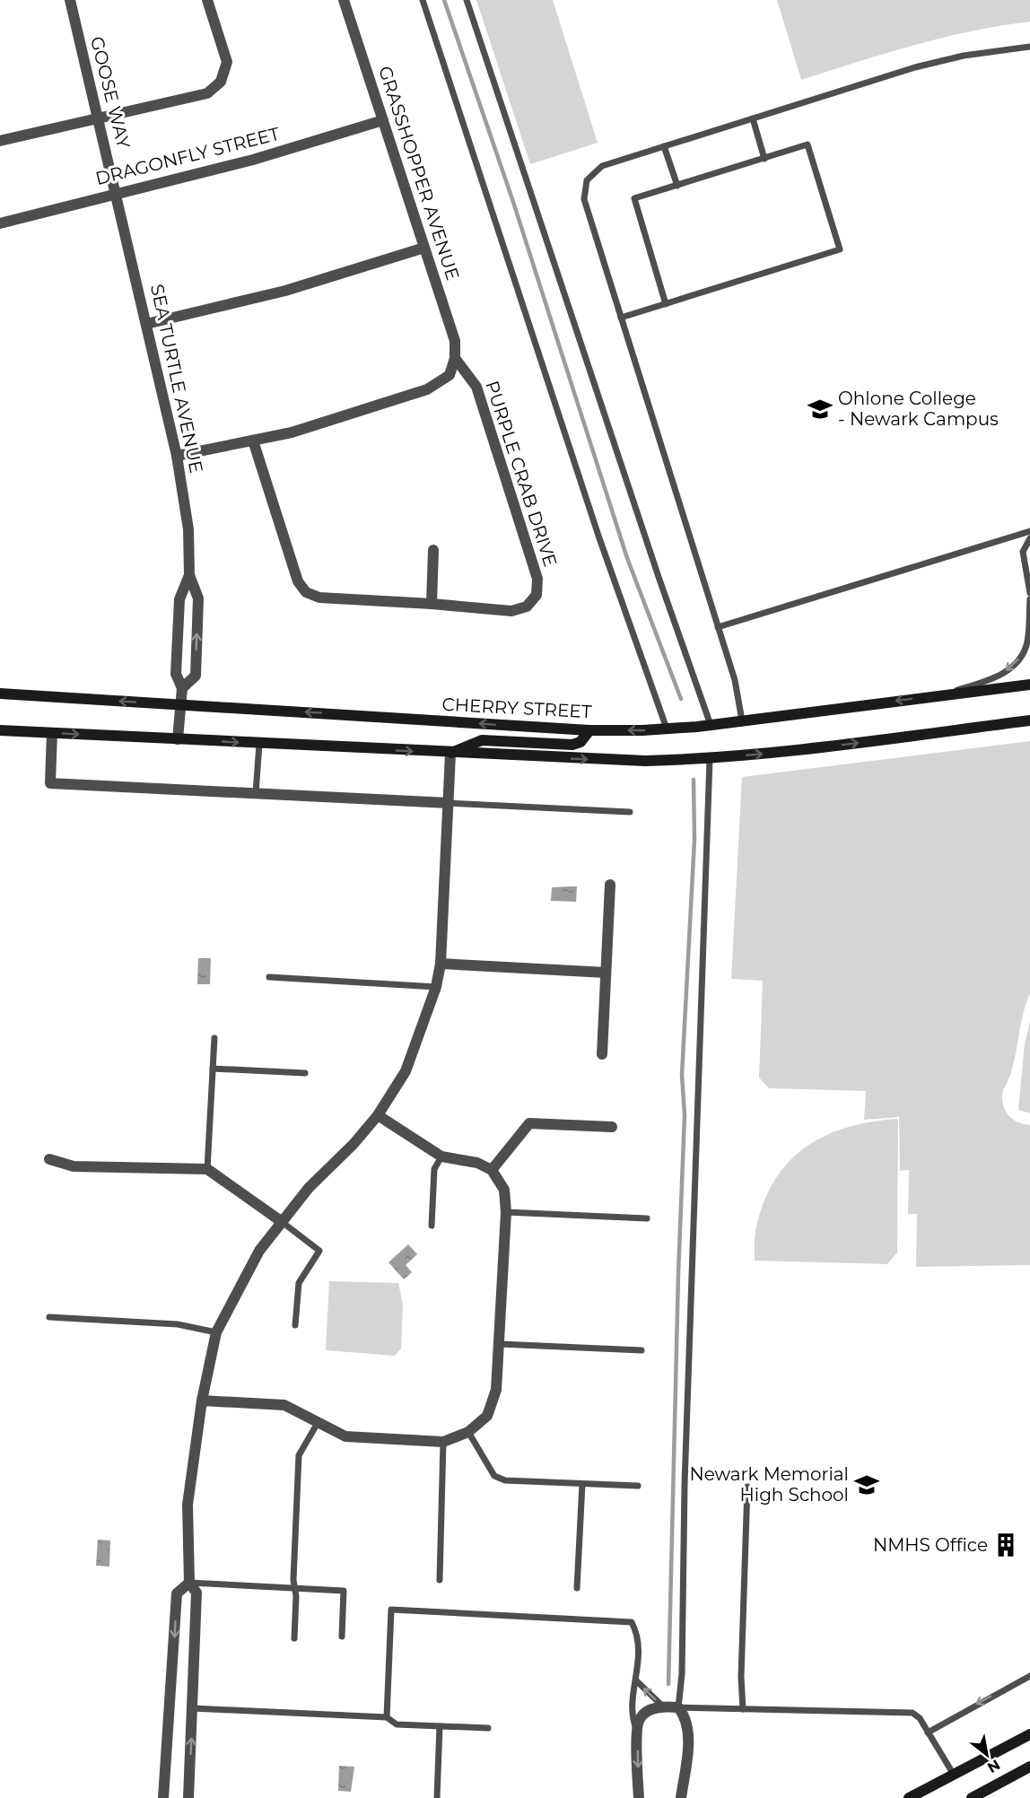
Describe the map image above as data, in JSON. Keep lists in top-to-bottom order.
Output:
{
  "streets": {
    "main road": ["CHERRY STREET"],
    "street": [
      "GOOSE WAY",
      "DRAGONFLY STREET",
      "GRASSHOPPER AVENUE",
      "SEA TURTLE AVENUE",
      "PURPLE CRAB DRIVE"
    ]
  },
  "crossings": [
    ["GOOSE WAY", "DRAGONFLY STREET"],
    ["GOOSE WAY", "SEA TURTLE AVENUE"],
    ["DRAGONFLY STREET", "GRASSHOPPER AVENUE"],
    ["DRAGONFLY STREET", "SEA TURTLE AVENUE"],
    ["GRASSHOPPER AVENUE", "PURPLE CRAB DRIVE"],
    ["SEA TURTLE AVENUE", "CHERRY STREET"]
  ],
  "places": {
    "school or university": ["Ohlone College - Newark Campus", "Newark Memorial High School"],
    "building": ["NMHS Office"]
  },
  "north": "bottom right"
}
